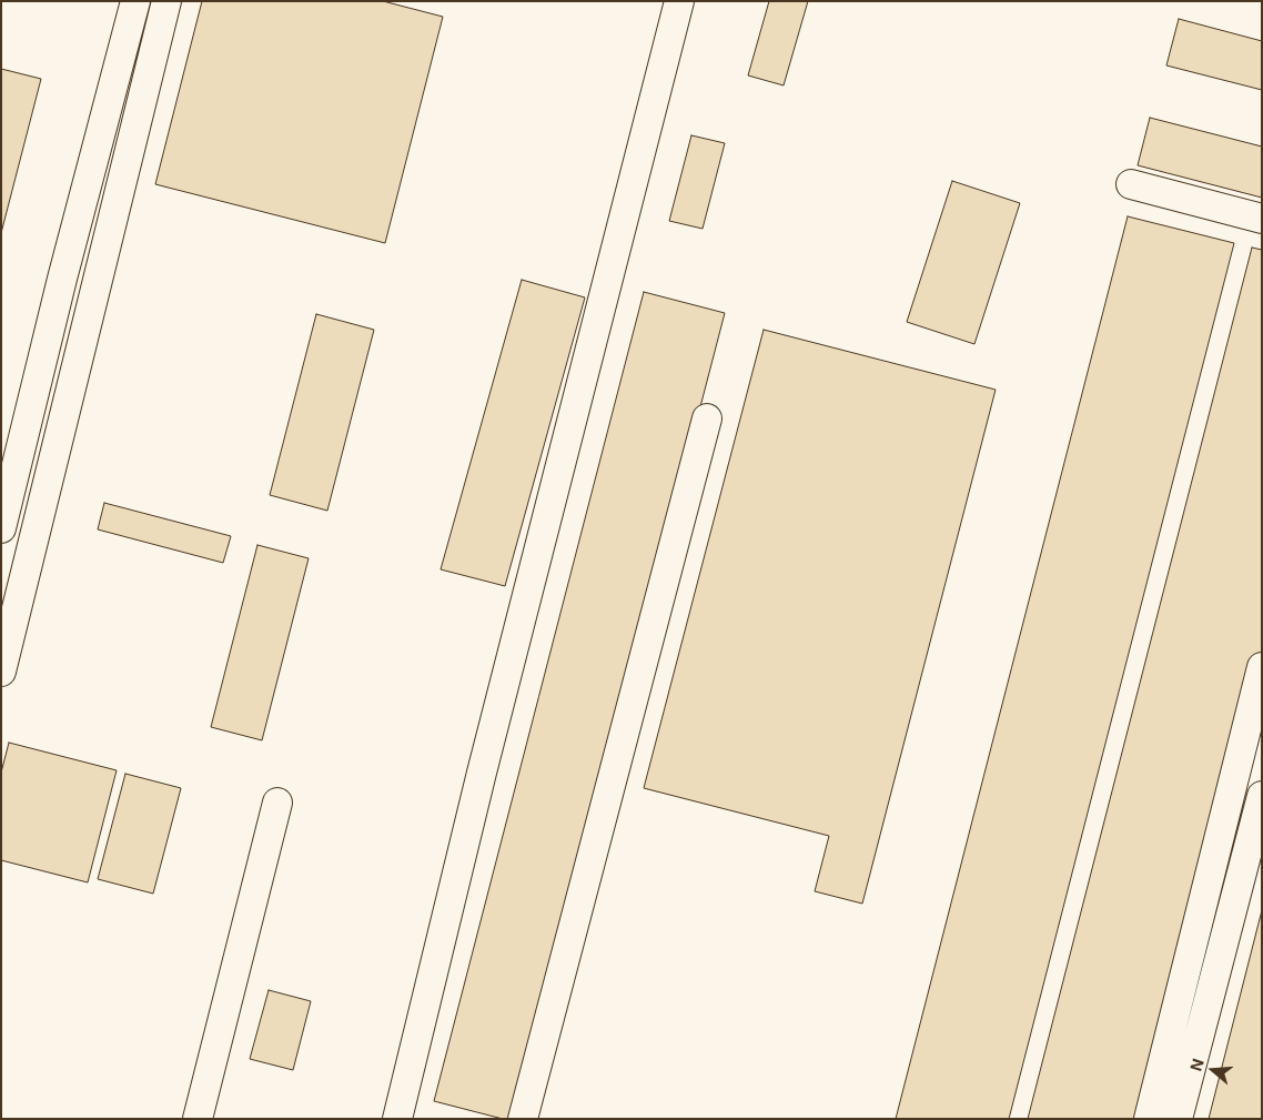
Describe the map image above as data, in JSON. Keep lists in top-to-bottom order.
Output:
{
  "north": "left"
}
